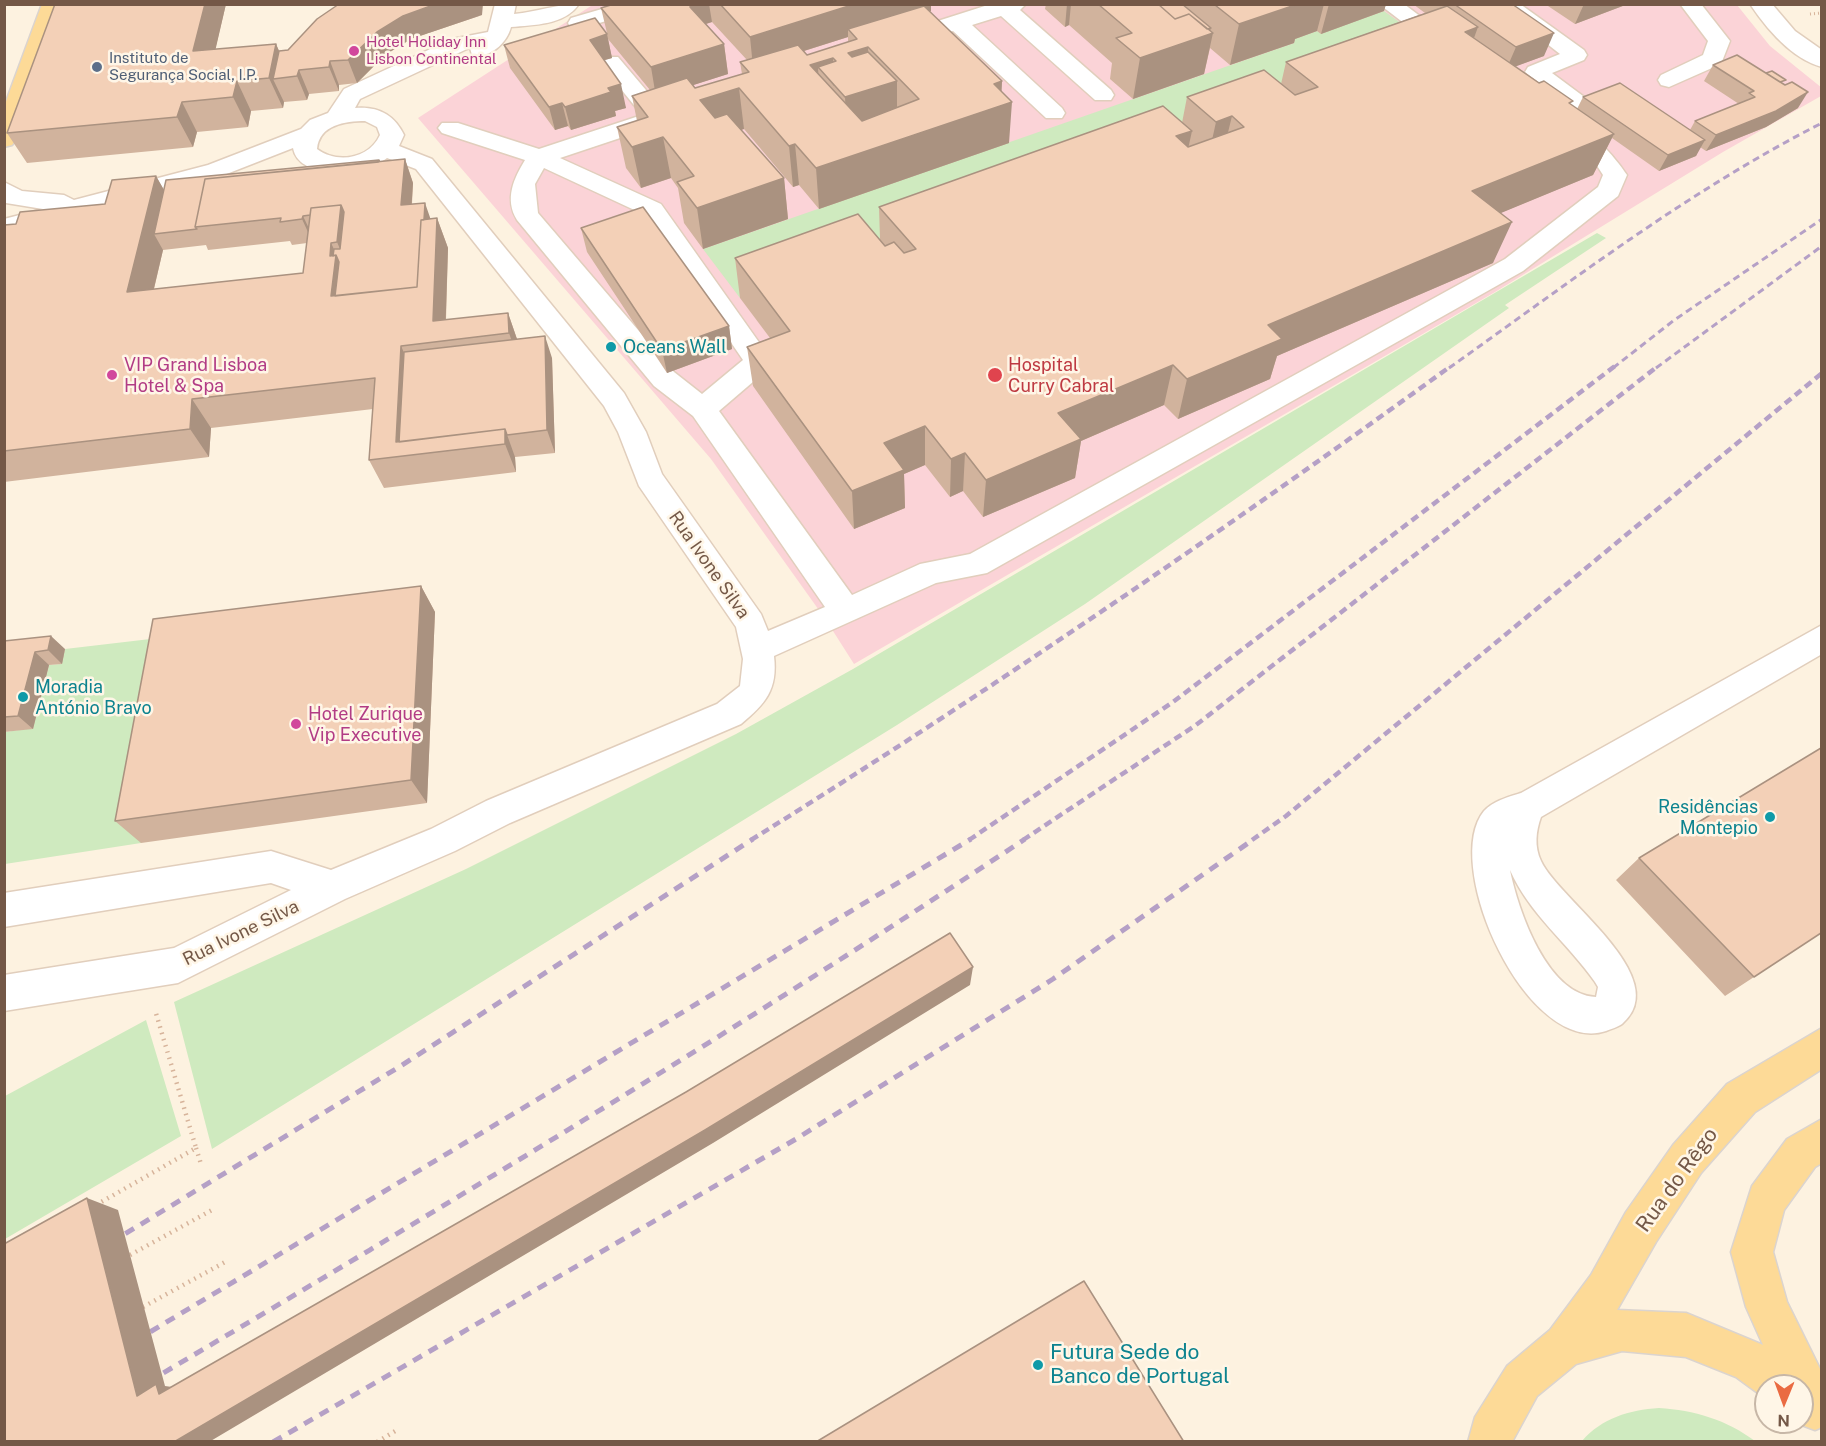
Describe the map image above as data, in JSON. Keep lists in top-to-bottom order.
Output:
{
  "streets": {
    "main road": ["Rua do Rêgo"],
    "street": ["Rua Ivone Silva"]
  },
  "places": [
    "Hotel Holiday Inn Lisbon Continental",
    "Instituto de Segurança Social, I.P.",
    "Oceans Wall",
    "VIP Grand Lisboa Hotel & Spa",
    "Hospital Curry Cabral",
    "Moradia António Bravo",
    "Hotel Zurique Vip Executive",
    "Residências Montepio",
    "Futura Sede do Banco de Portugal"
  ],
  "north": "bottom"
}
